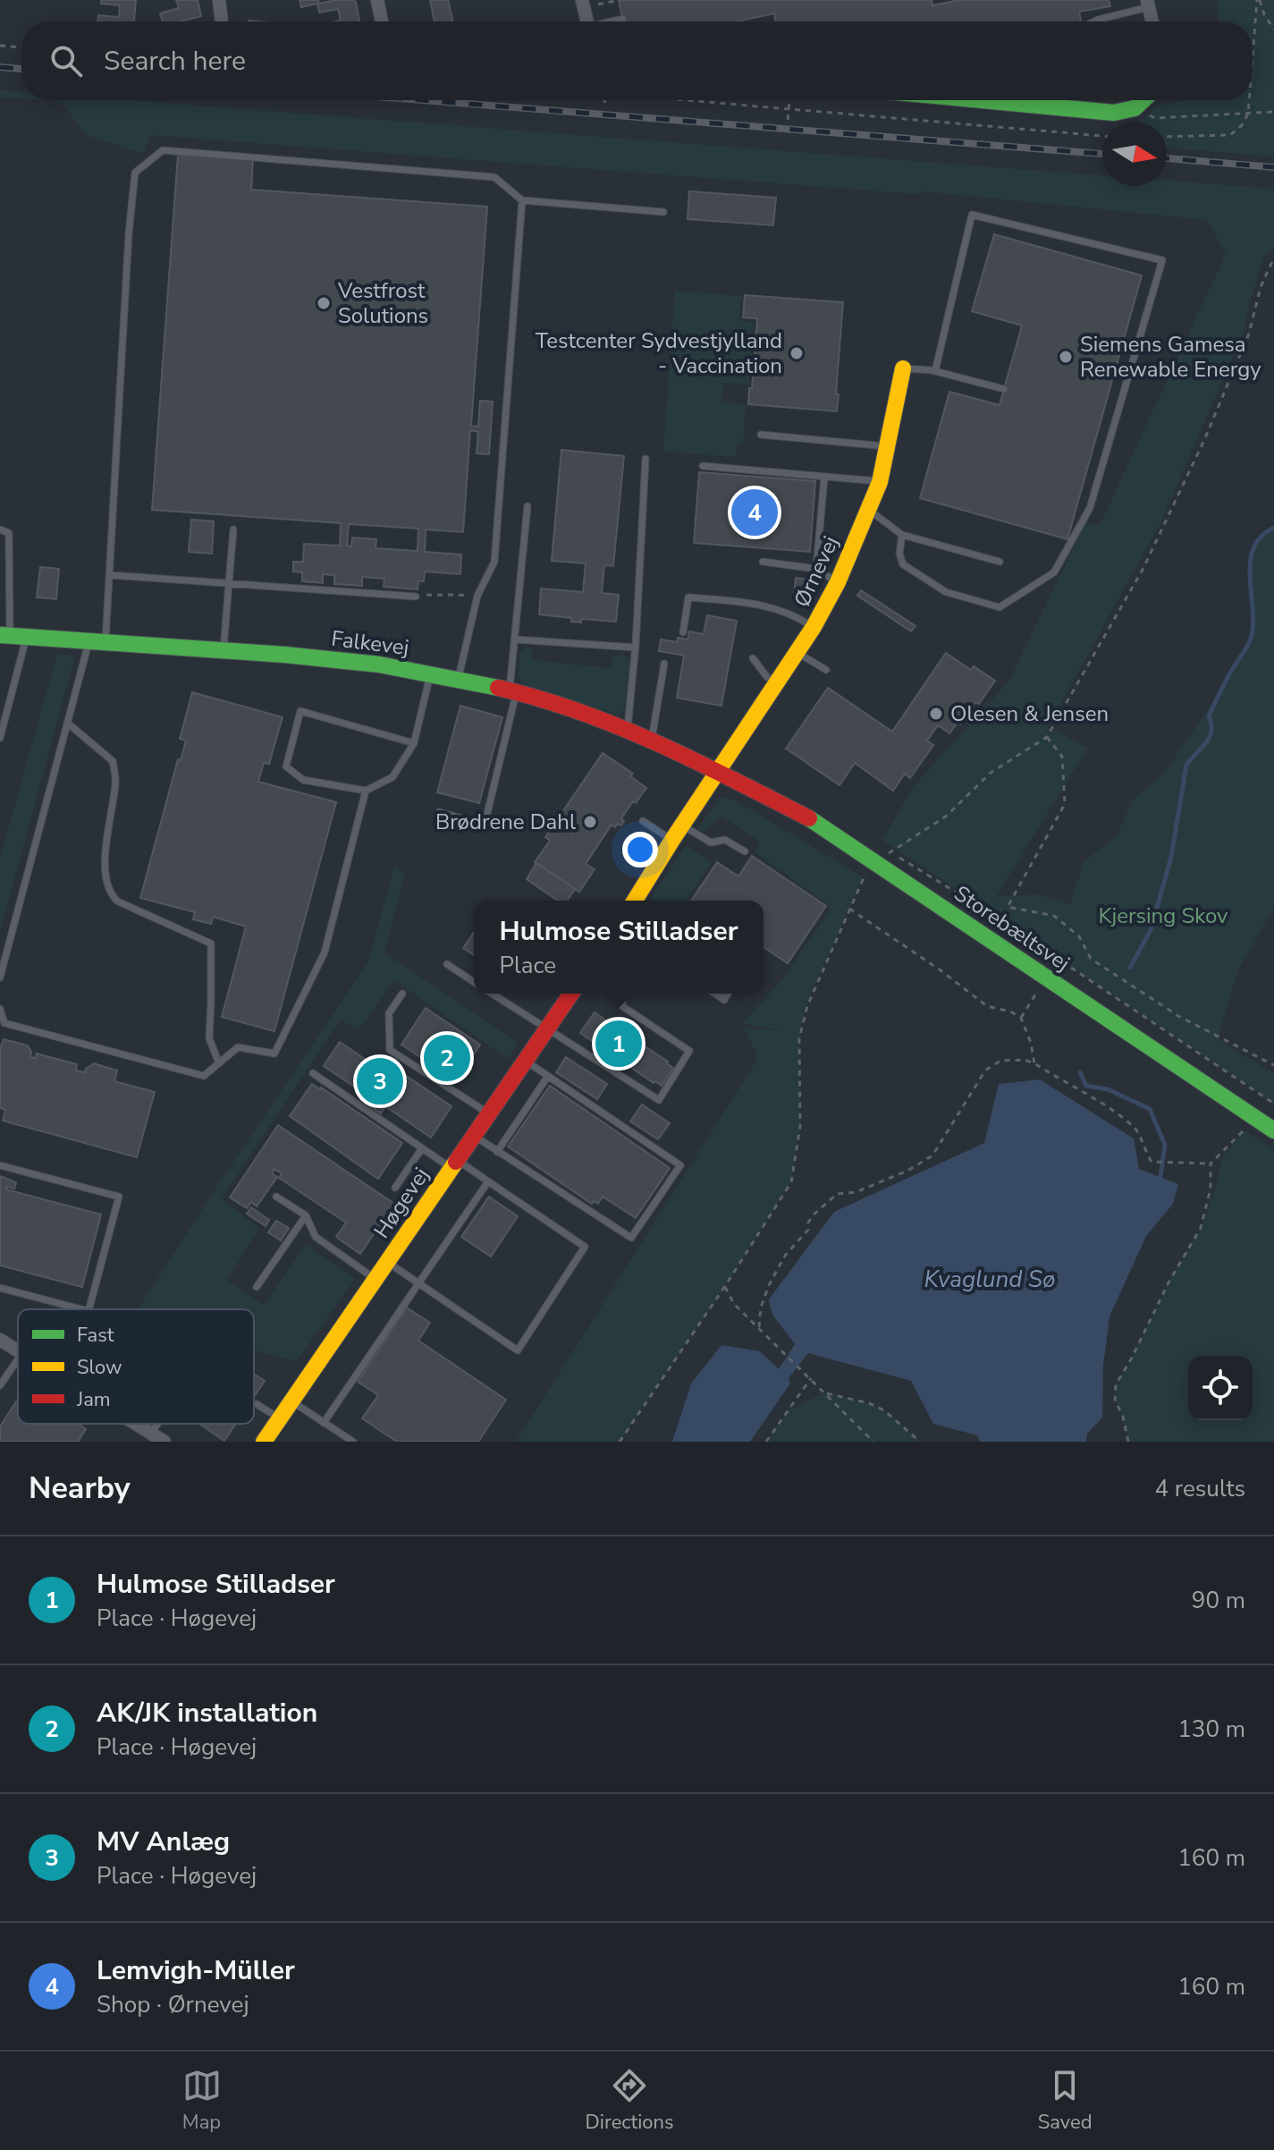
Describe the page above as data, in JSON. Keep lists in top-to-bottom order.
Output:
{
  "streets": {
    "street": [
      "Ørnevej",
      "Falkevej",
      "Storebæltsvej",
      "Høgevej"
    ]
  },
  "crossings": [
    ["Ørnevej", "Falkevej"],
    ["Ørnevej", "Storebæltsvej"],
    ["Falkevej", "Storebæltsvej"]
  ],
  "water": ["Kvaglund Sø"],
  "parks": ["Kjersing Skov"],
  "places": [
    "Vestfrost Solutions",
    "Testcenter Sydvestjylland - Vaccination",
    "Siemens Gamesa Renewable Energy",
    "Olesen & Jensen",
    "Brødrene Dahl"
  ],
  "legend": ["Fast", "Slow", "Jam"],
  "north": "right",
  "page": {
    "search": "Search here",
    "pins": [
      "4",
      "1",
      "2",
      "3"
    ],
    "popup": ["Hulmose Stilladser", "Place"],
    "heading": ["Nearby", "4 results"],
    "list": [
      {
        "mark": "1",
        "name": "Hulmose Stilladser",
        "note": "Place · Høgevej",
        "value": "90 m"
      },
      {
        "mark": "2",
        "name": "AK/JK installation",
        "note": "Place · Høgevej",
        "value": "130 m"
      },
      {
        "mark": "3",
        "name": "MV Anlæg",
        "note": "Place · Høgevej",
        "value": "160 m"
      },
      {
        "mark": "4",
        "name": "Lemvigh-Müller",
        "note": "Shop · Ørnevej",
        "value": "160 m"
      }
    ],
    "nav": ["Map", "Directions", "Saved"]
  }
}
